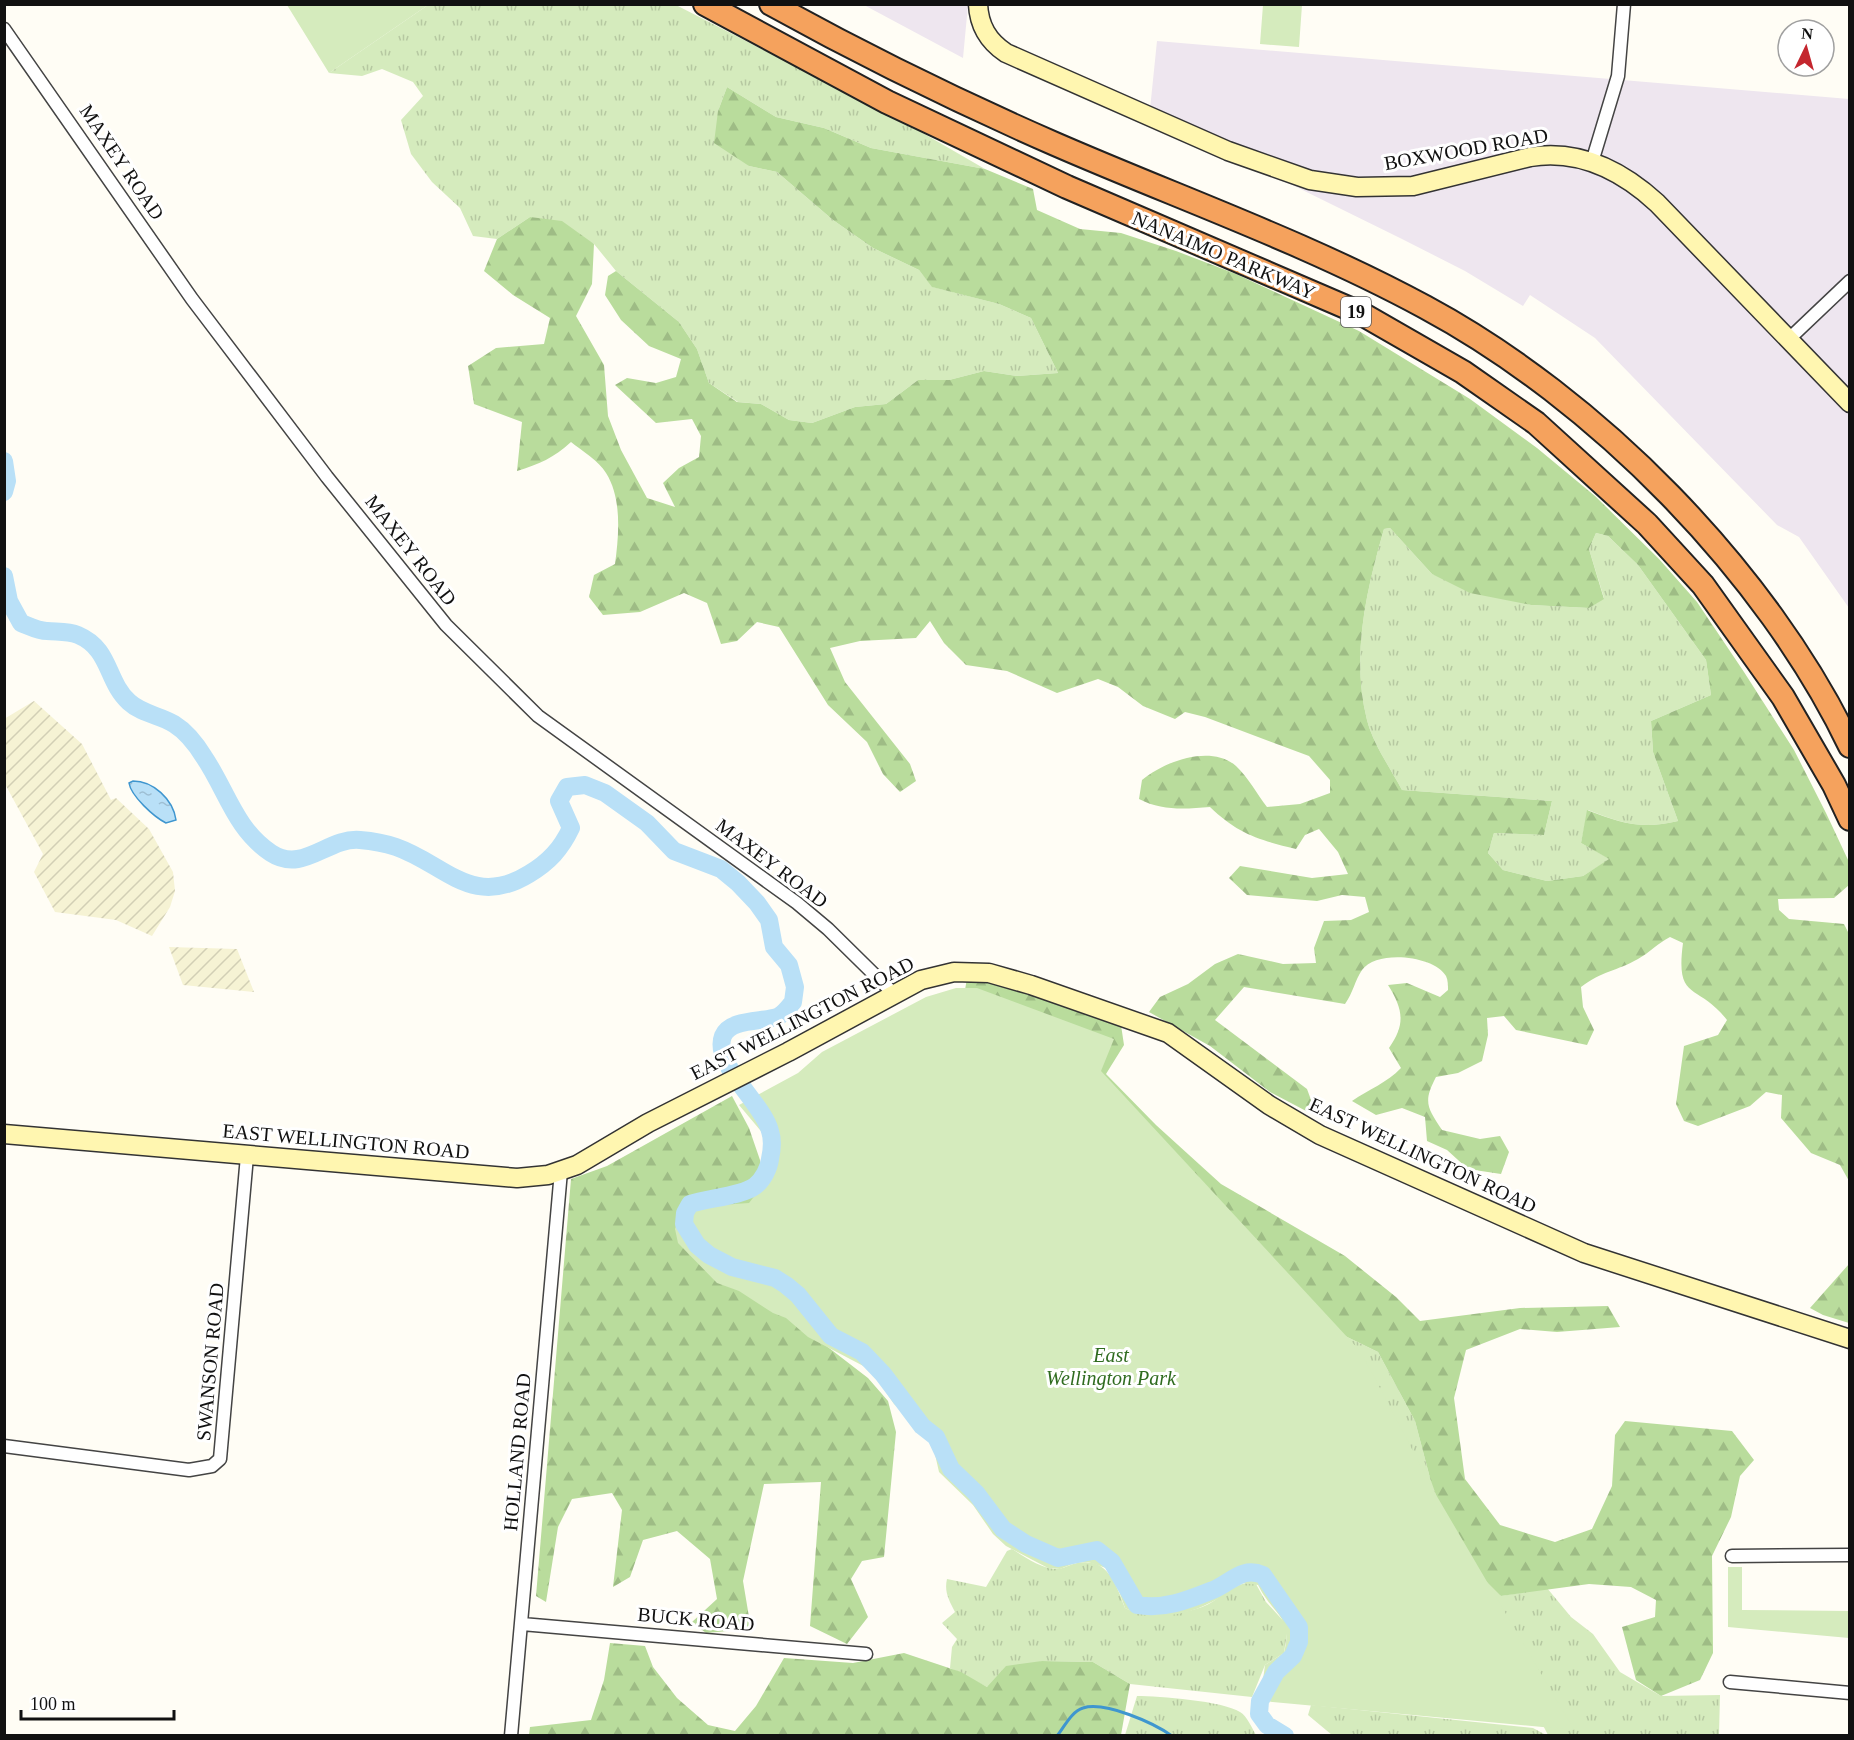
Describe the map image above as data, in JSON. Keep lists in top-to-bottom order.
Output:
{
  "streets": {
    "highway": ["NANAIMO PARKWAY", "19"],
    "street": [
      "BOXWOOD ROAD",
      "MAXEY ROAD",
      "EAST WELLINGTON ROAD",
      "SWANSON ROAD",
      "HOLLAND ROAD",
      "BUCK ROAD"
    ]
  },
  "crossings": [
    ["MAXEY ROAD", "EAST WELLINGTON ROAD"],
    ["EAST WELLINGTON ROAD", "SWANSON ROAD"],
    ["EAST WELLINGTON ROAD", "HOLLAND ROAD"],
    ["HOLLAND ROAD", "BUCK ROAD"]
  ],
  "parks": ["East Wellington Park"],
  "scale_bar": "100 m",
  "north": "top"
}
